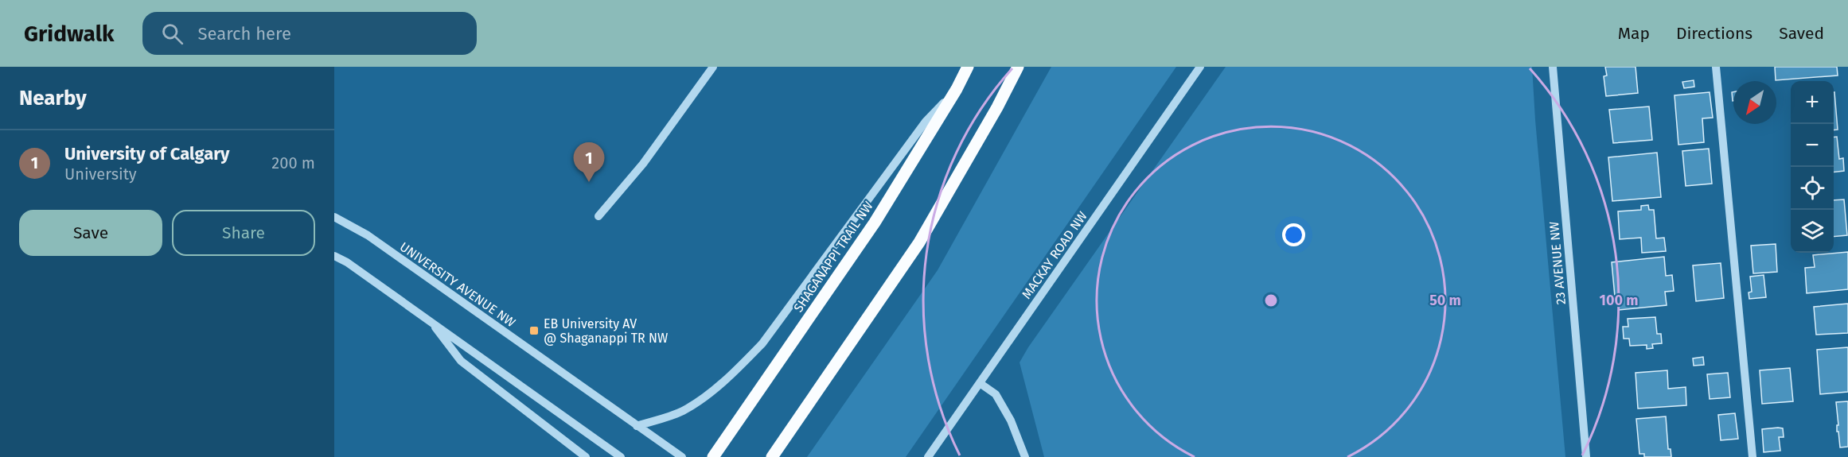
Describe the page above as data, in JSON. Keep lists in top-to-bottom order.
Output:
{
  "streets": {
    "main road": ["SHAGANAPPI TRAIL NW"],
    "street": ["MACKAY ROAD NW", "23 AVENUE NW", "UNIVERSITY AVENUE NW"]
  },
  "places": {
    "transit": ["EB University AV @ Shaganappi TR NW"]
  },
  "north": "bottom left",
  "page": {
    "header": "Gridwalk",
    "search": "Search here",
    "nav": ["Map", "Directions", "Saved"],
    "heading": "Nearby",
    "map_buttons": ["+", "−"],
    "list": [
      {
        "mark": "1",
        "name": "University of Calgary",
        "note": "University",
        "value": "200 m"
      }
    ],
    "pins": "1",
    "buttons": ["Save", "Share"]
  },
  "rings": ["50 m", "100 m"]
}
